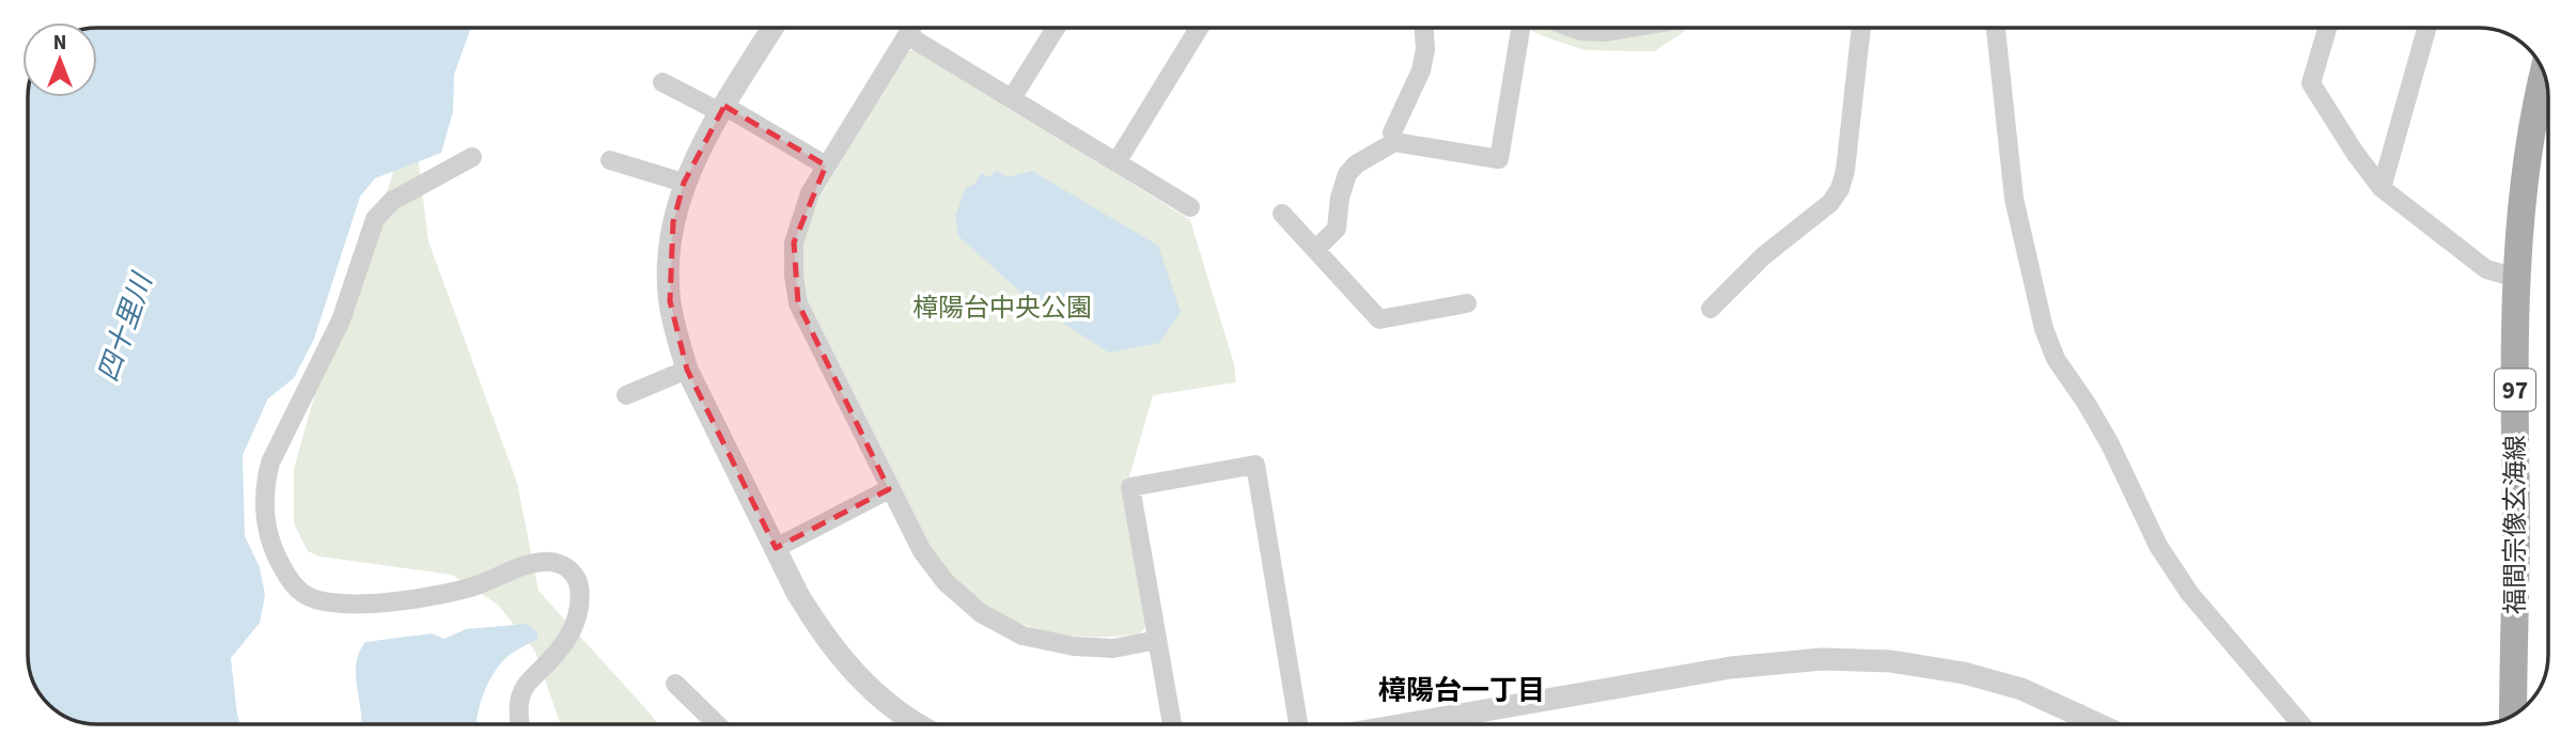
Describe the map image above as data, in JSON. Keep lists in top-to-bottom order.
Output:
{
  "streets": {
    "main road": ["97", "福間宗像玄海線"]
  },
  "districts": ["樟陽台一丁目"],
  "water": ["四十里川"],
  "parks": ["樟陽台中央公園"],
  "north": "top"
}
